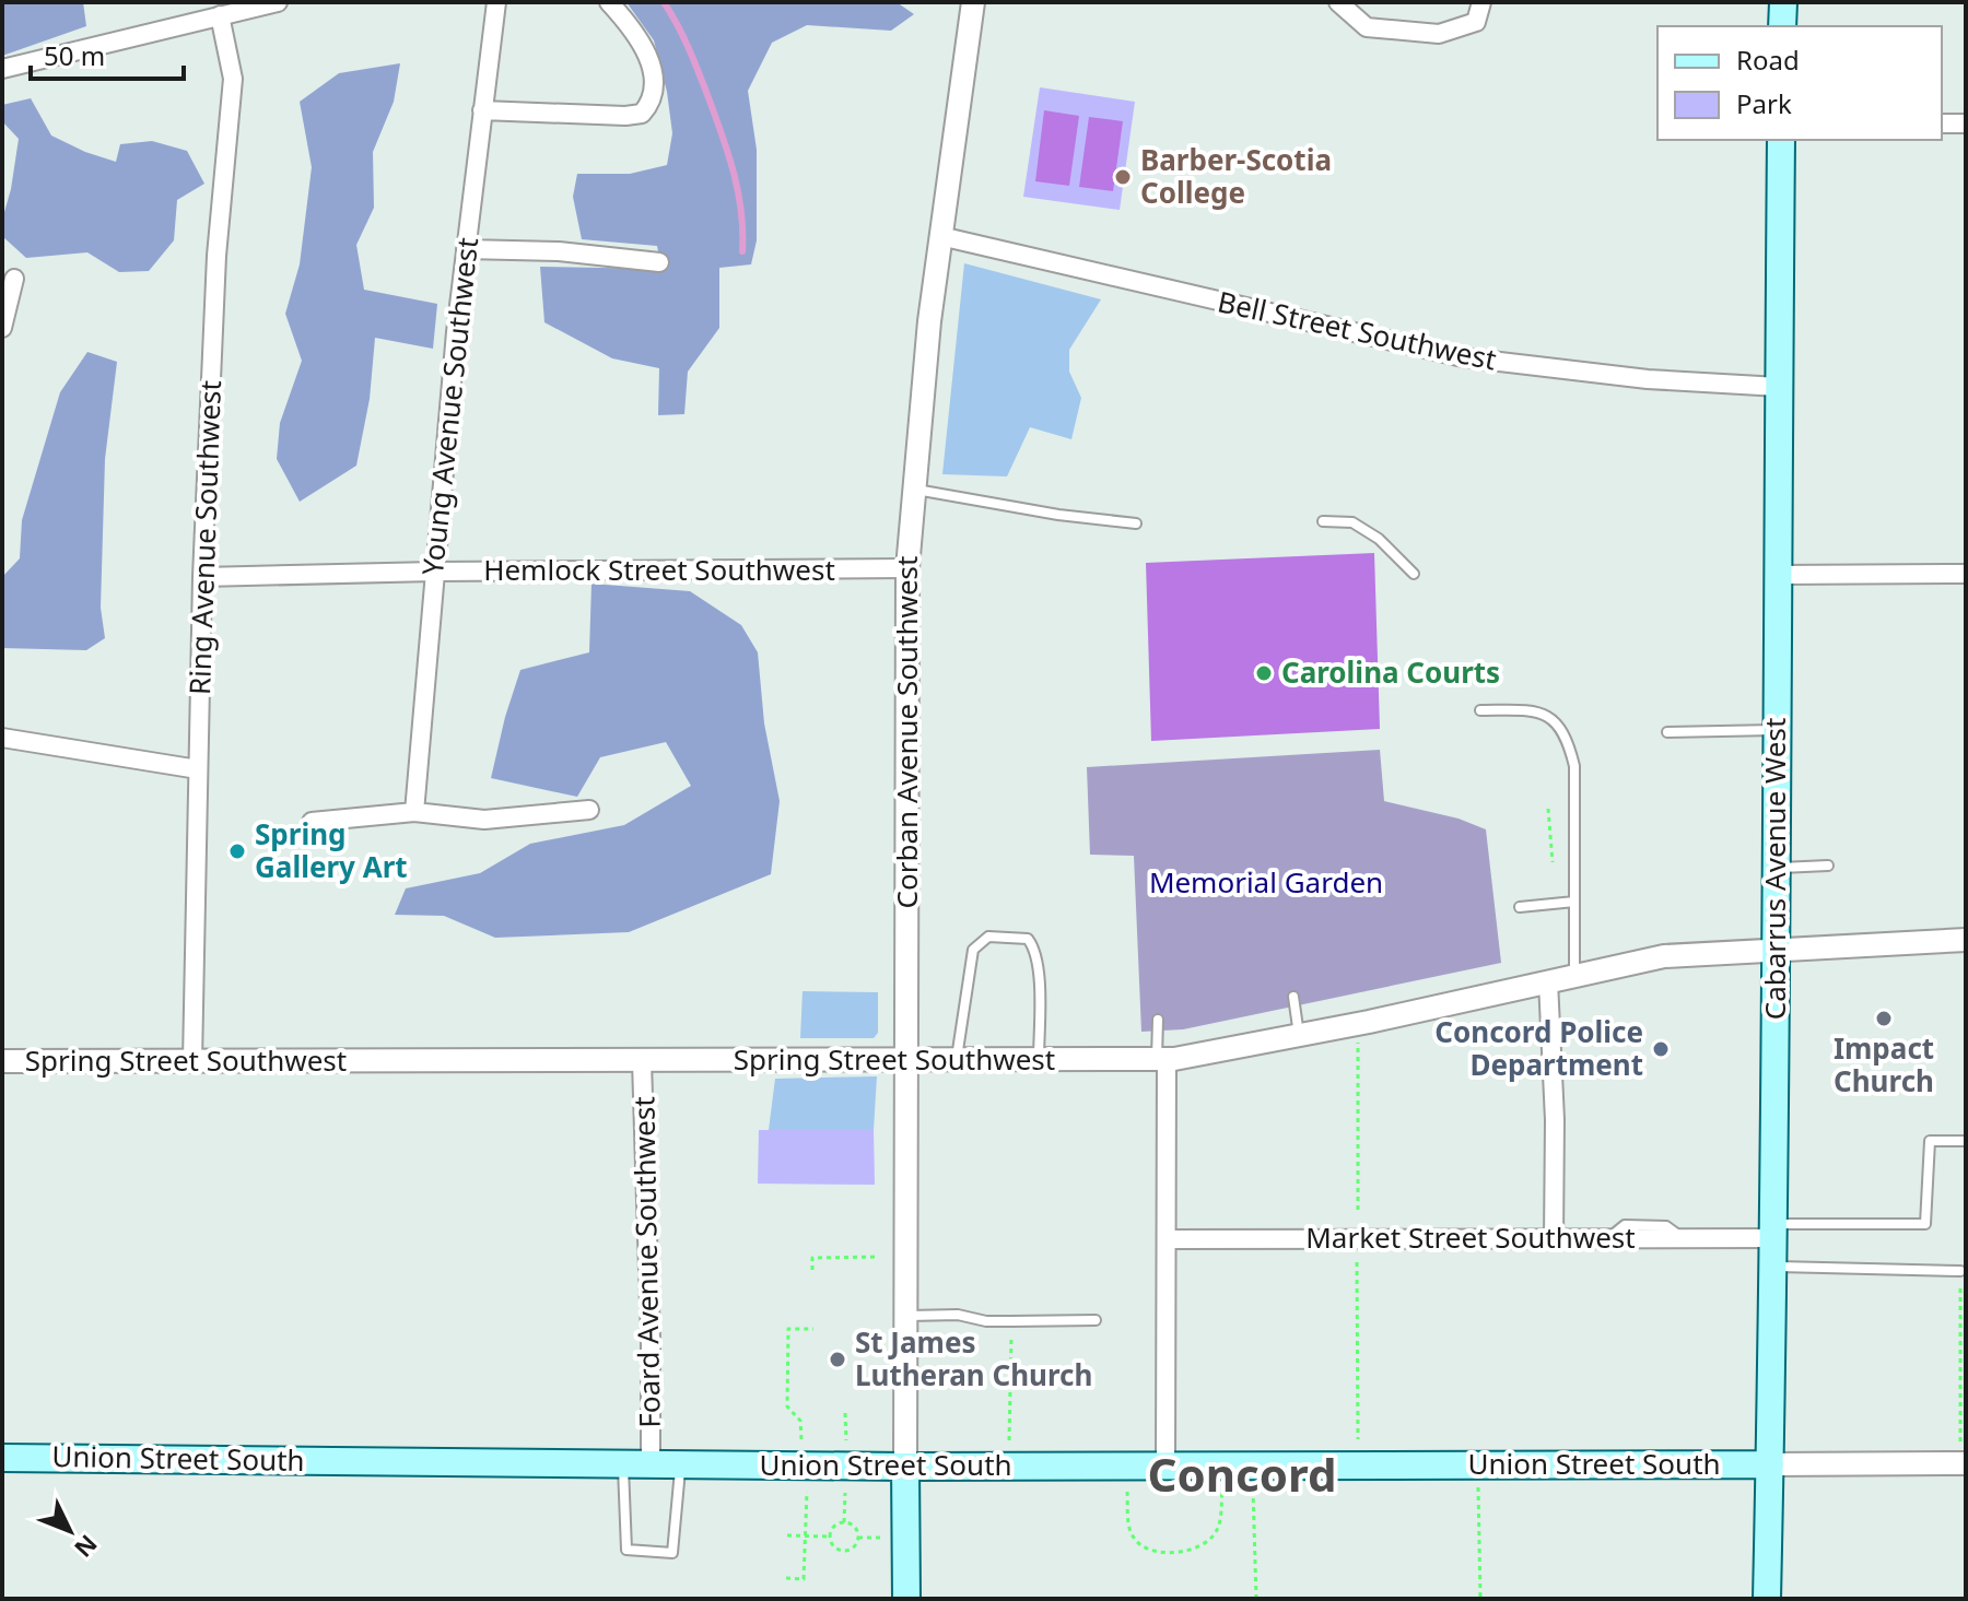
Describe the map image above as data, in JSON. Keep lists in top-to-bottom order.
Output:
{
  "streets": {
    "main road": ["Cabarrus Avenue West", "Union Street South"],
    "street": [
      "Bell Street Southwest",
      "Young Avenue Southwest",
      "Ring Avenue Southwest",
      "Hemlock Street Southwest",
      "Corban Avenue Southwest",
      "Spring Street Southwest",
      "Market Street Southwest",
      "Foard Avenue Southwest"
    ]
  },
  "crossings": [
    ["Bell Street Southwest", "Corban Avenue Southwest"],
    ["Bell Street Southwest", "Cabarrus Avenue West"],
    ["Young Avenue Southwest", "Hemlock Street Southwest"],
    ["Ring Avenue Southwest", "Hemlock Street Southwest"],
    ["Ring Avenue Southwest", "Spring Street Southwest"],
    ["Hemlock Street Southwest", "Corban Avenue Southwest"],
    ["Corban Avenue Southwest", "Spring Street Southwest"],
    ["Corban Avenue Southwest", "Union Street South"],
    ["Cabarrus Avenue West", "Spring Street Southwest"],
    ["Cabarrus Avenue West", "Market Street Southwest"],
    ["Cabarrus Avenue West", "Union Street South"],
    ["Spring Street Southwest", "Foard Avenue Southwest"],
    ["Foard Avenue Southwest", "Union Street South"]
  ],
  "districts": ["Concord"],
  "parks": ["Memorial Garden"],
  "places": [
    "Barber-Scotia College",
    "Carolina Courts",
    "Spring Gallery Art",
    "Impact Church",
    "Concord Police Department",
    "St James Lutheran Church"
  ],
  "legend": ["Road", "Park"],
  "scale_bar": "50 m",
  "north": "bottom right"
}
